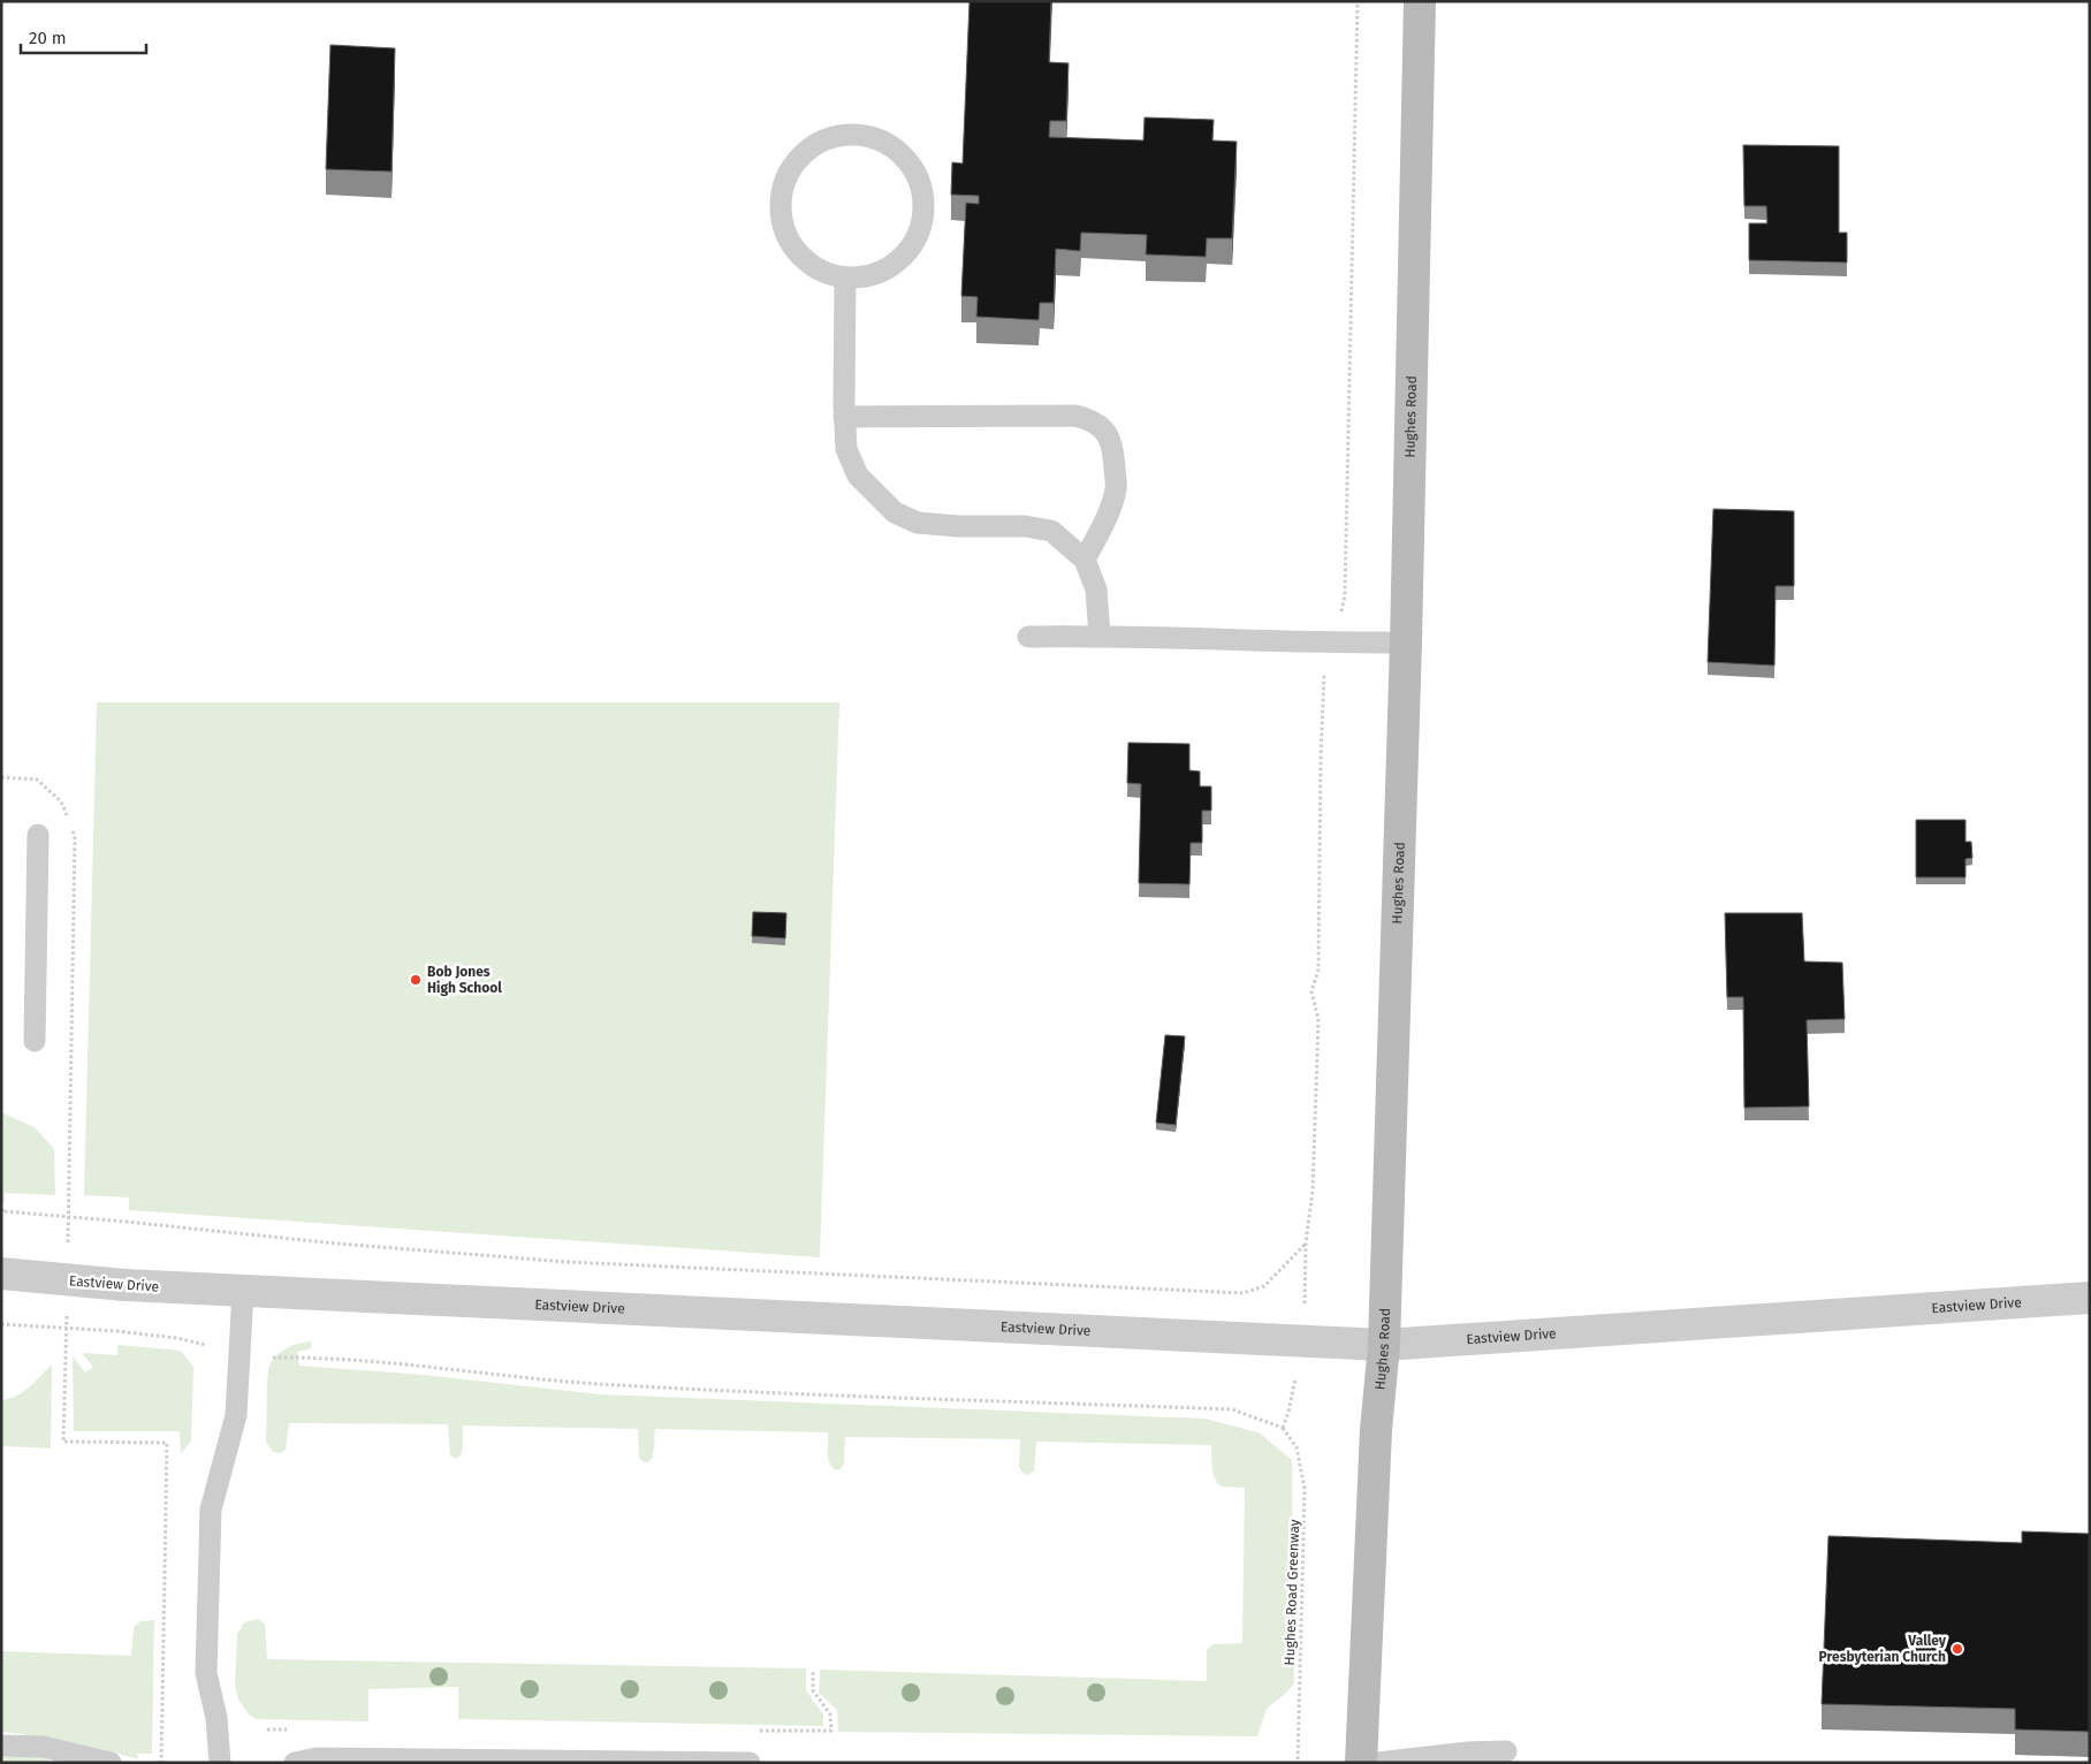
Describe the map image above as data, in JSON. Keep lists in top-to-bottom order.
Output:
{
  "streets": {
    "main road": ["Hughes Road"],
    "street": ["Eastview Drive"],
    "path": ["Hughes Road Greenway"]
  },
  "crossings": [
    ["Hughes Road", "Eastview Drive"]
  ],
  "places": ["Bob Jones High School", "Valley Presbyterian Church"],
  "scale_bar": "20 m"
}
